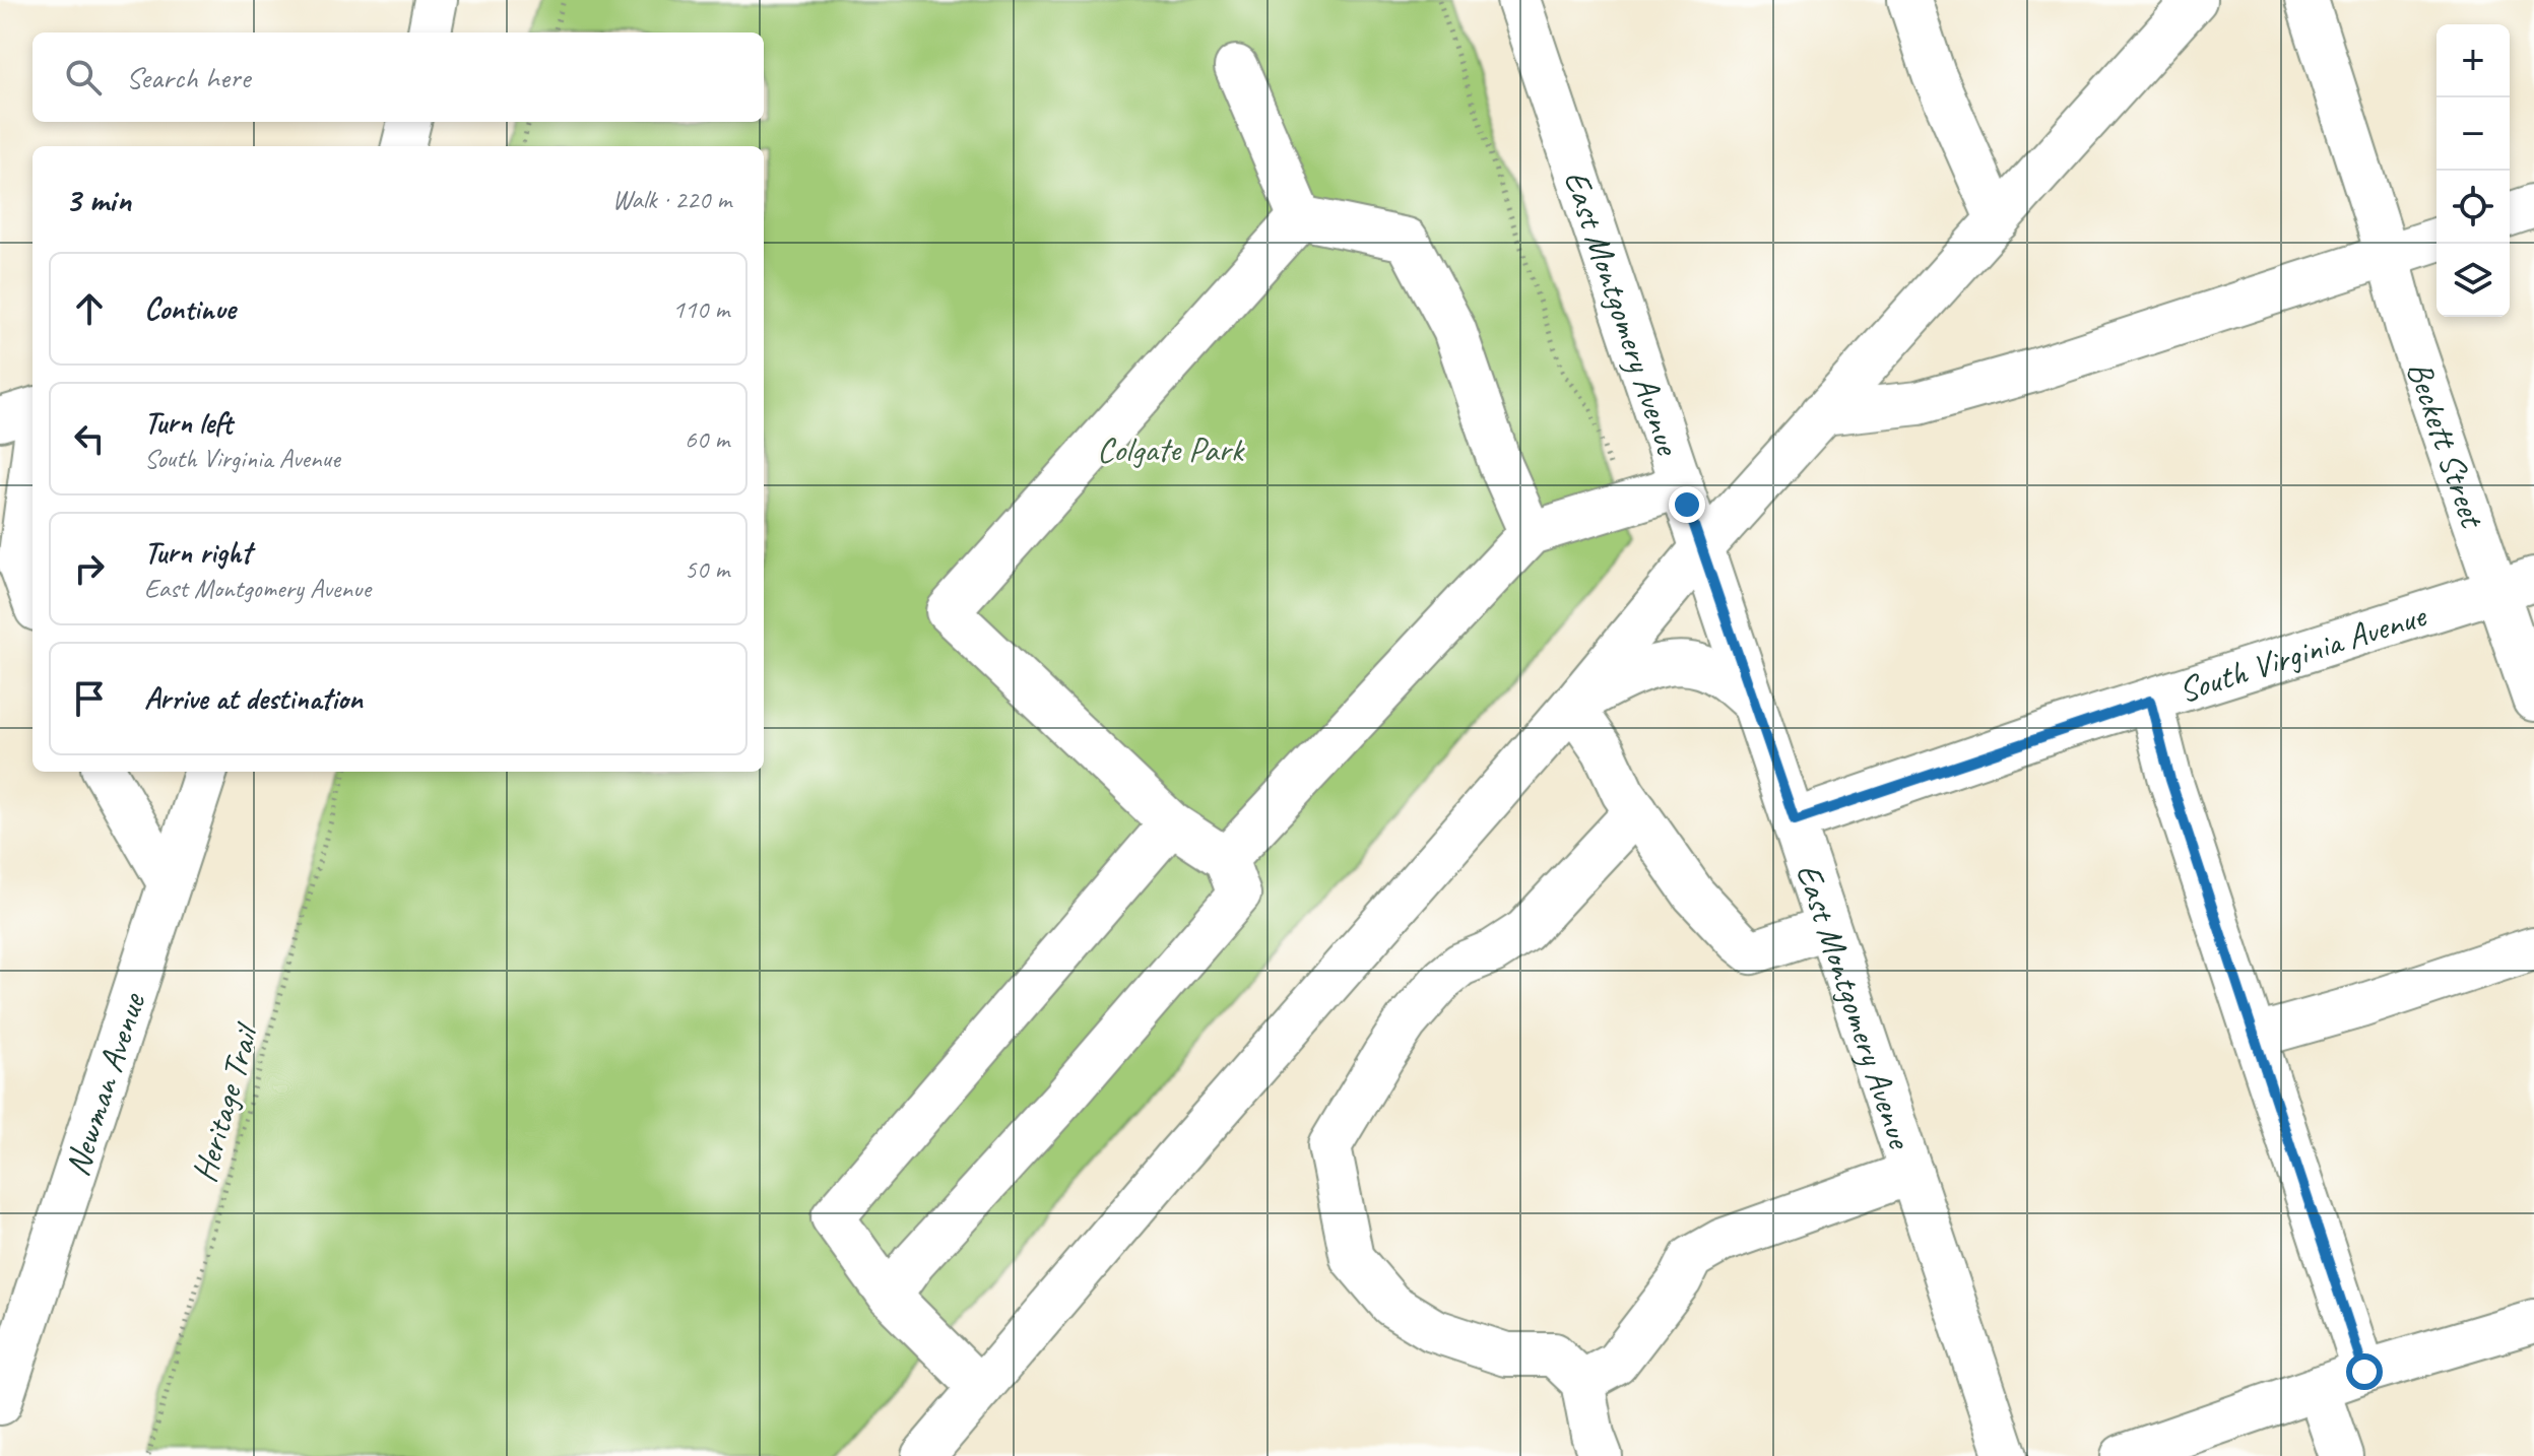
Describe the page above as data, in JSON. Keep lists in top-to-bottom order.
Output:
{
  "streets": {
    "street": [
      "East Montgomery Avenue",
      "Beckett Street",
      "South Virginia Avenue",
      "Newman Avenue"
    ],
    "path": ["Heritage Trail"]
  },
  "crossings": [
    ["East Montgomery Avenue", "South Virginia Avenue"],
    ["Beckett Street", "South Virginia Avenue"]
  ],
  "parks": ["Colgate Park"],
  "page": {
    "map_buttons": ["+", "−"],
    "search": "Search here",
    "heading": ["3 min", "Walk · 220 m"],
    "list": [
      ["Continue", "110 m"],
      ["Turn left", "South Virginia Avenue", "60 m"],
      ["Turn right", "East Montgomery Avenue", "50 m"],
      "Arrive at destination"
    ]
  }
}
